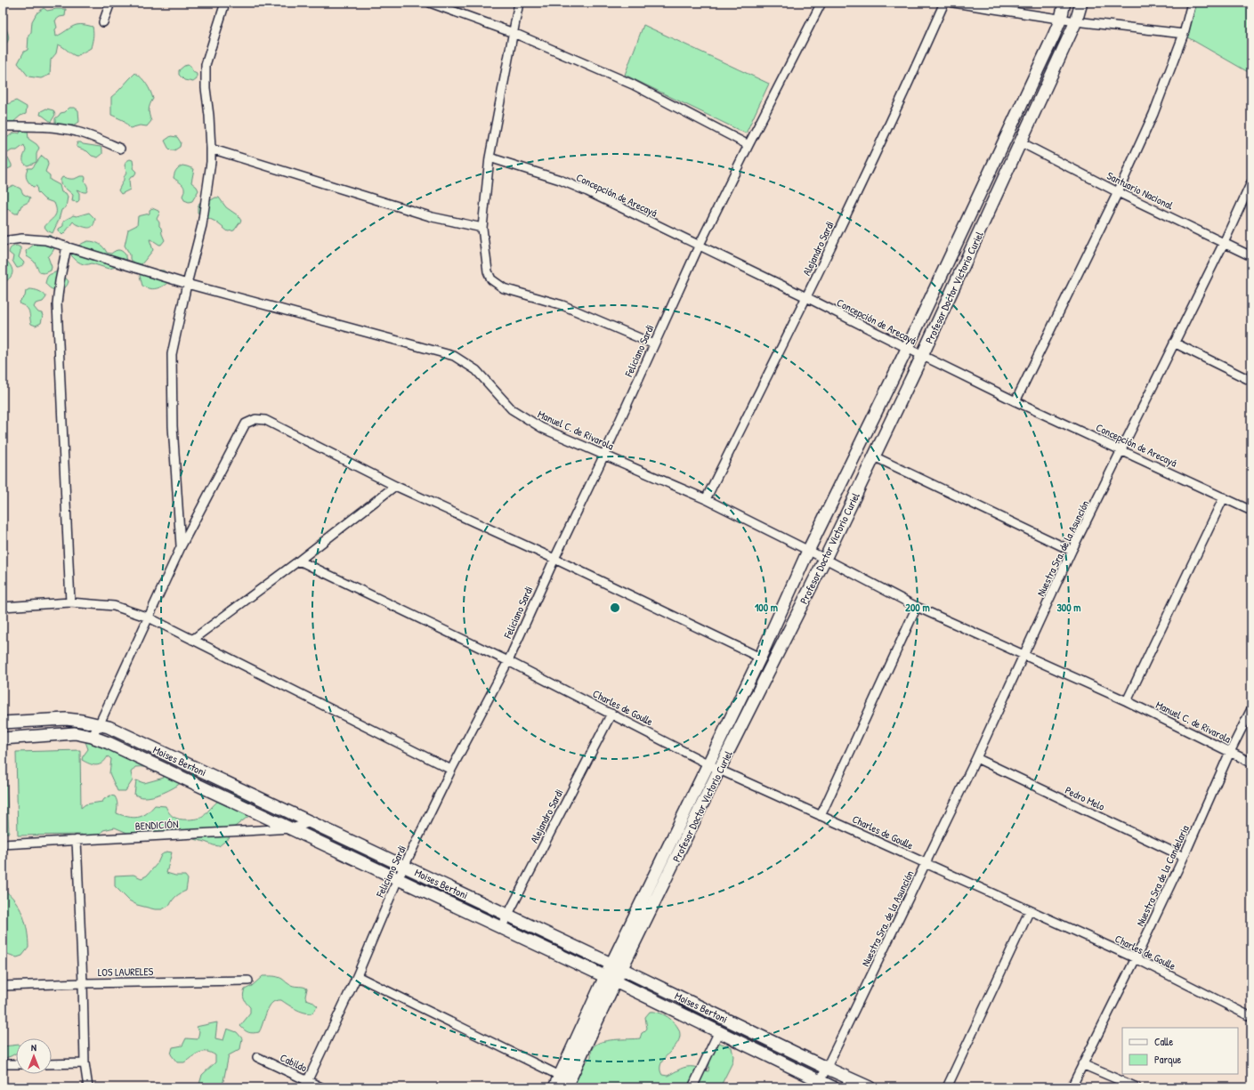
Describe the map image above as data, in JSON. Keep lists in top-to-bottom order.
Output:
{
  "streets": {
    "main road": ["Profesor Doctor Victorio Curiel", "Moises Bertoni"],
    "street": [
      "Santuario Nacional",
      "Concepción de Arecayá",
      "Alejandro Sardi",
      "Feliciano Sardi",
      "Manuel C. de Rivarola",
      "Nuestra Sra. de la Asunción",
      "Charles de Goulle",
      "Pedro Melo",
      "BENDICIÓN",
      "Nuestra Sra de la Candelaria",
      "LOS LAURELES",
      "Cabildo"
    ]
  },
  "crossings": [
    ["Santuario Nacional", "Profesor Doctor Victorio Curiel"],
    ["Santuario Nacional", "Nuestra Sra. de la Asunción"],
    ["Concepción de Arecayá", "Alejandro Sardi"],
    ["Concepción de Arecayá", "Profesor Doctor Victorio Curiel"],
    ["Concepción de Arecayá", "Feliciano Sardi"],
    ["Concepción de Arecayá", "Nuestra Sra. de la Asunción"],
    ["Alejandro Sardi", "Manuel C. de Rivarola"],
    ["Alejandro Sardi", "Charles de Goulle"],
    ["Alejandro Sardi", "Moises Bertoni"],
    ["Profesor Doctor Victorio Curiel", "Manuel C. de Rivarola"],
    ["Profesor Doctor Victorio Curiel", "Charles de Goulle"],
    ["Profesor Doctor Victorio Curiel", "Moises Bertoni"],
    ["Feliciano Sardi", "Manuel C. de Rivarola"],
    ["Feliciano Sardi", "Charles de Goulle"],
    ["Feliciano Sardi", "Moises Bertoni"],
    ["Feliciano Sardi", "Cabildo"],
    ["Manuel C. de Rivarola", "Nuestra Sra. de la Asunción"],
    ["Manuel C. de Rivarola", "Nuestra Sra de la Candelaria"],
    ["Nuestra Sra. de la Asunción", "Charles de Goulle"],
    ["Nuestra Sra. de la Asunción", "Moises Bertoni"],
    ["Nuestra Sra. de la Asunción", "Pedro Melo"],
    ["Charles de Goulle", "Nuestra Sra de la Candelaria"],
    ["Moises Bertoni", "BENDICIÓN"],
    ["Pedro Melo", "Nuestra Sra de la Candelaria"]
  ],
  "legend": ["Calle", "Parque"],
  "north": "top",
  "rings": ["100 m", "200 m", "300 m"]
}
